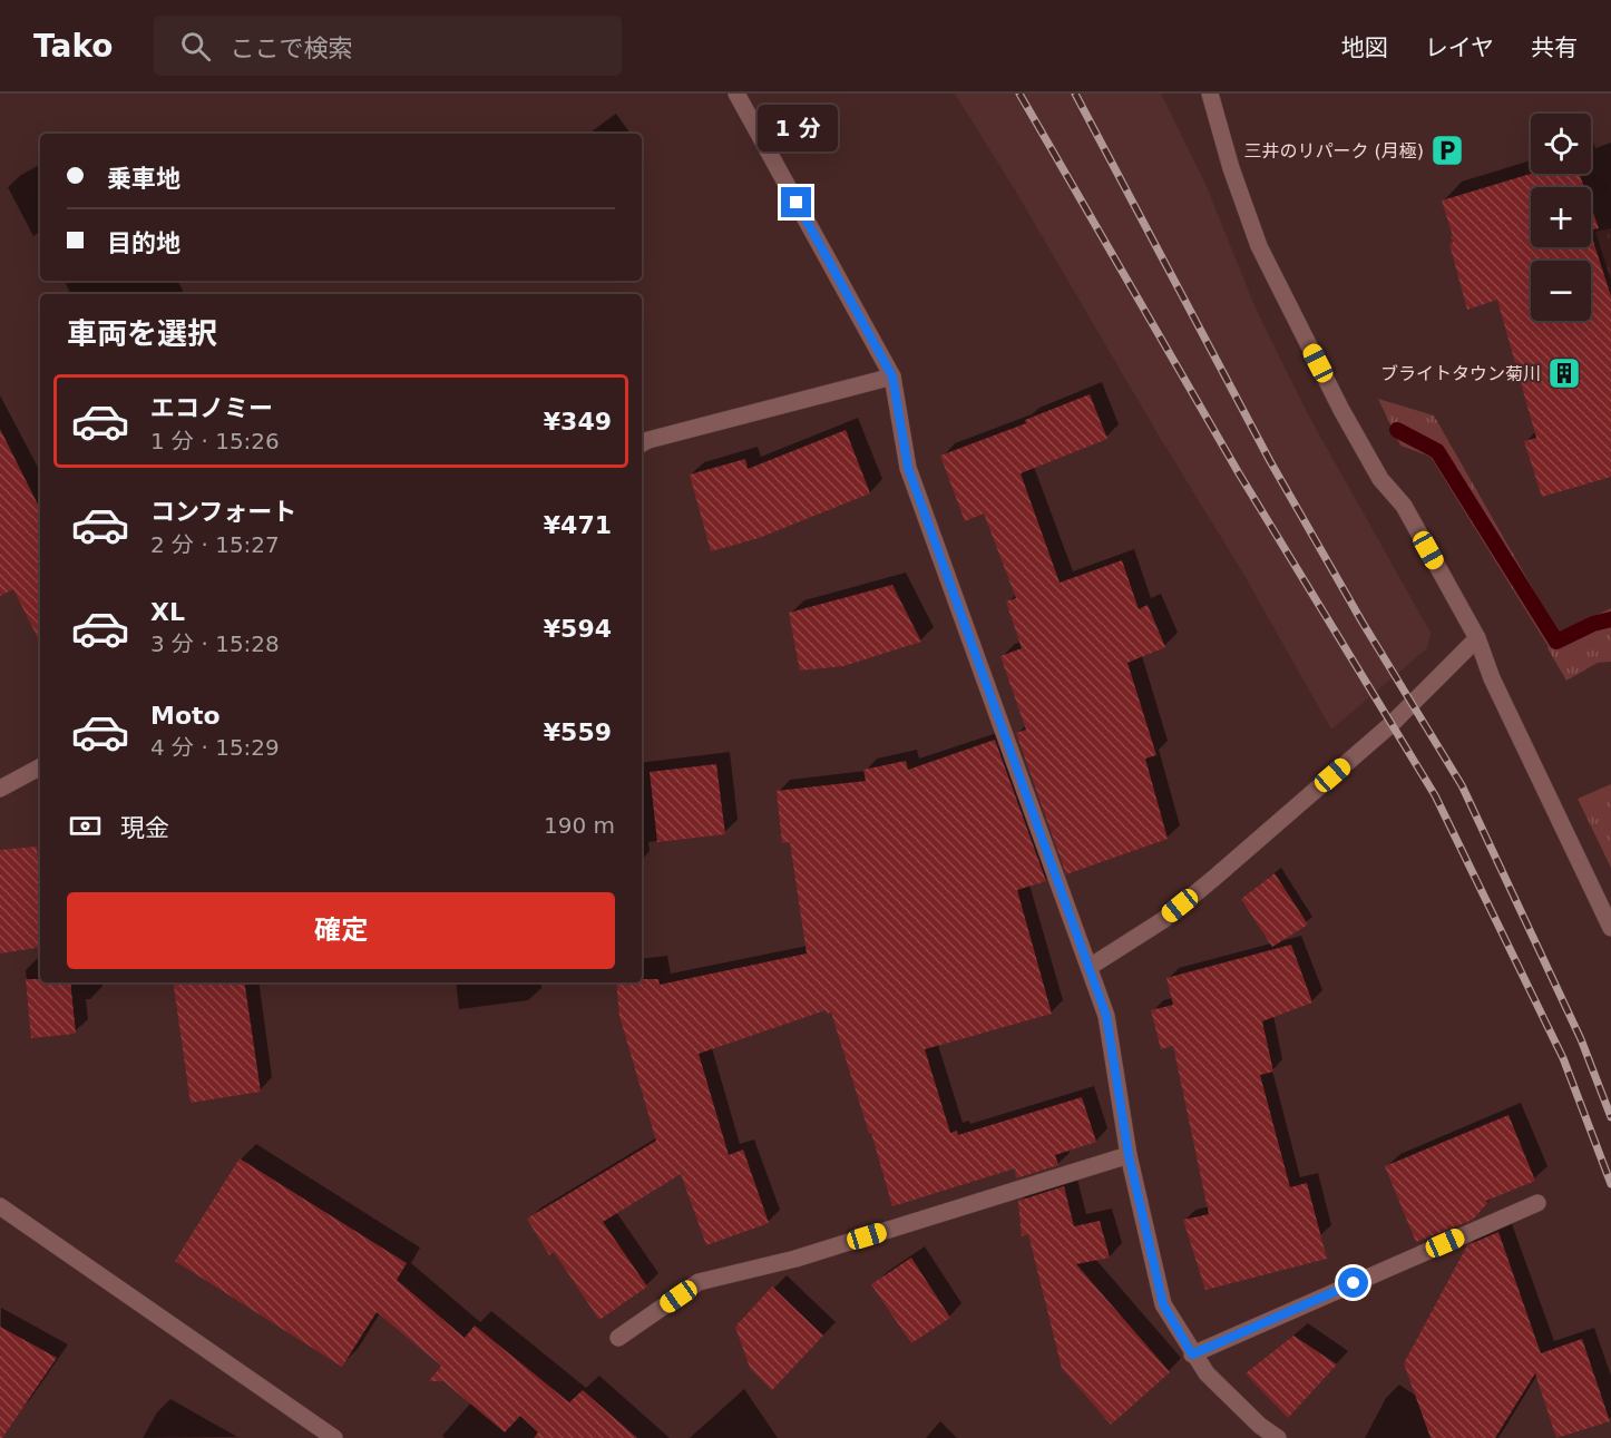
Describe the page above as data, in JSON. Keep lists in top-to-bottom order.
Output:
{
  "places": {
    "parking": ["三井のリパーク (月極)"],
    "building": ["ブライトタウン菊川"]
  },
  "page": {
    "header": "Tako",
    "search": "ここで検索",
    "nav": ["地図", "レイヤ", "共有"],
    "bubble": "1 分",
    "map_buttons": ["+", "−"],
    "banner": ["乗車地", "目的地"],
    "heading": "車両を選択",
    "list": [
      {
        "name": "エコノミー",
        "note": "1 分 · 15:26",
        "value": "¥349"
      },
      {
        "name": "コンフォート",
        "note": "2 分 · 15:27",
        "value": "¥471"
      },
      {
        "name": "XL",
        "note": "3 分 · 15:28",
        "value": "¥594"
      },
      {
        "name": "Moto",
        "note": "4 分 · 15:29",
        "value": "¥559"
      }
    ],
    "pay": ["現金", "190 m"],
    "buttons": "確定"
  }
}
